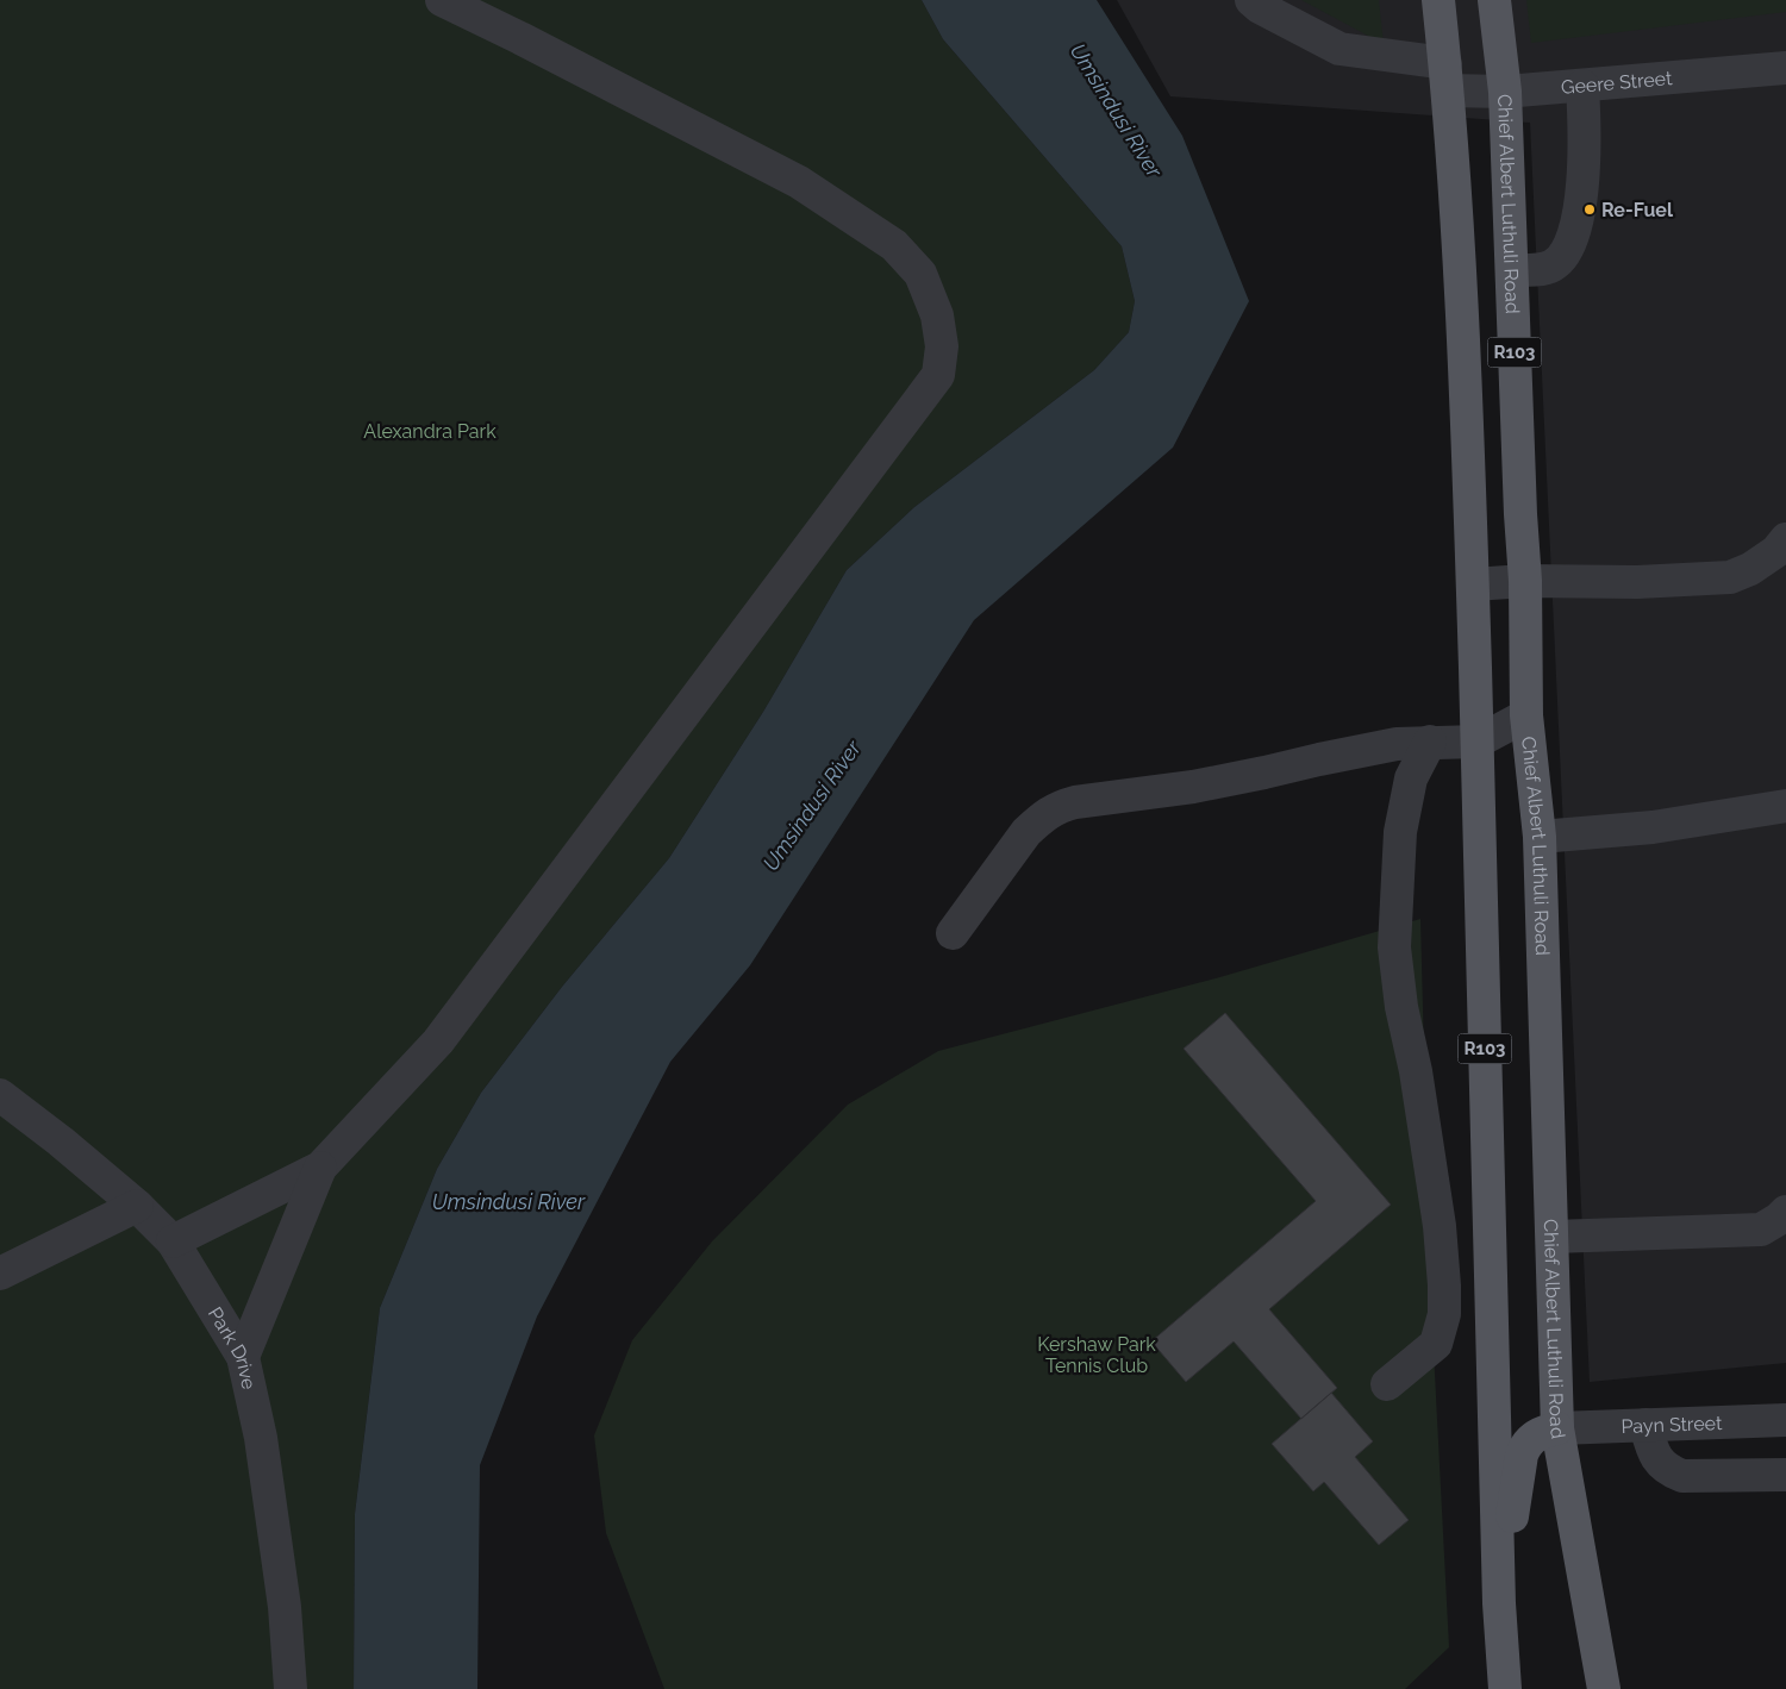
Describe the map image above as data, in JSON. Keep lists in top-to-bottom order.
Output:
{
  "streets": {
    "main road": ["Chief Albert Luthuli Road", "R103"],
    "street": ["Geere Street", "Park Drive", "Payn Street"]
  },
  "crossings": [
    ["Geere Street", "Chief Albert Luthuli Road"],
    ["Geere Street", "R103"],
    ["Chief Albert Luthuli Road", "Payn Street"]
  ],
  "water": ["Umsindusi River"],
  "parks": ["Alexandra Park", "Kershaw Park Tennis Club"],
  "places": ["Re-Fuel"]
}
